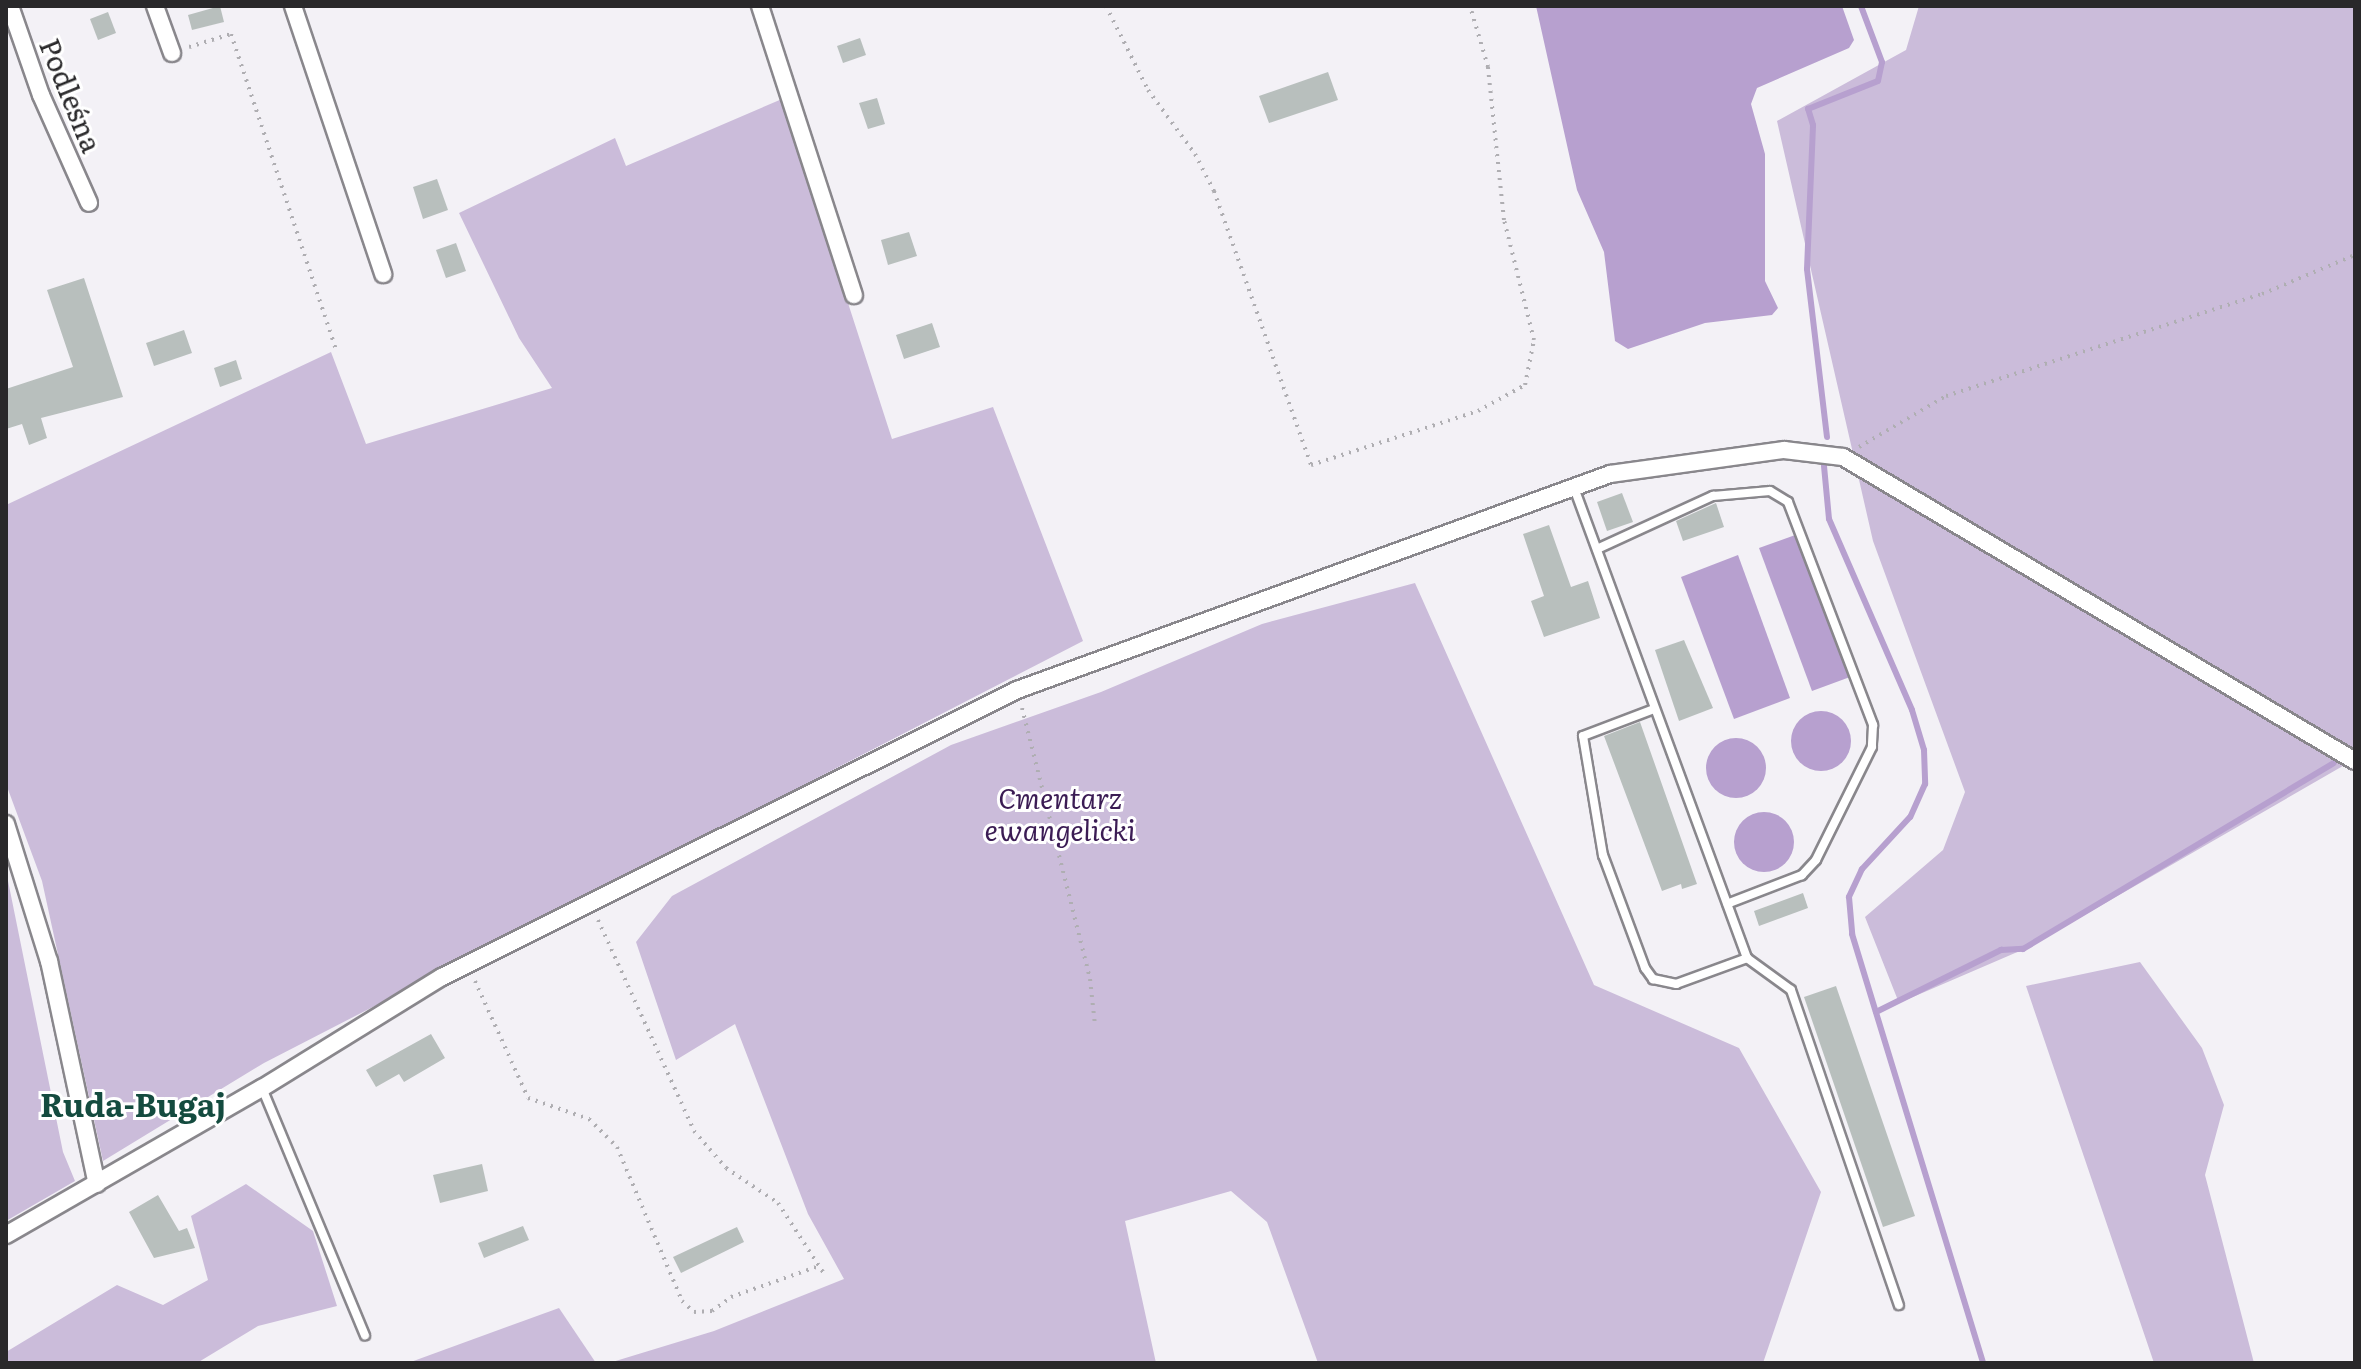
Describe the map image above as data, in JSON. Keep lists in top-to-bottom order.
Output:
{
  "streets": {
    "street": ["Podleśna"]
  },
  "districts": ["Ruda-Bugaj"],
  "parks": ["Cmentarz ewangelicki"]
}
